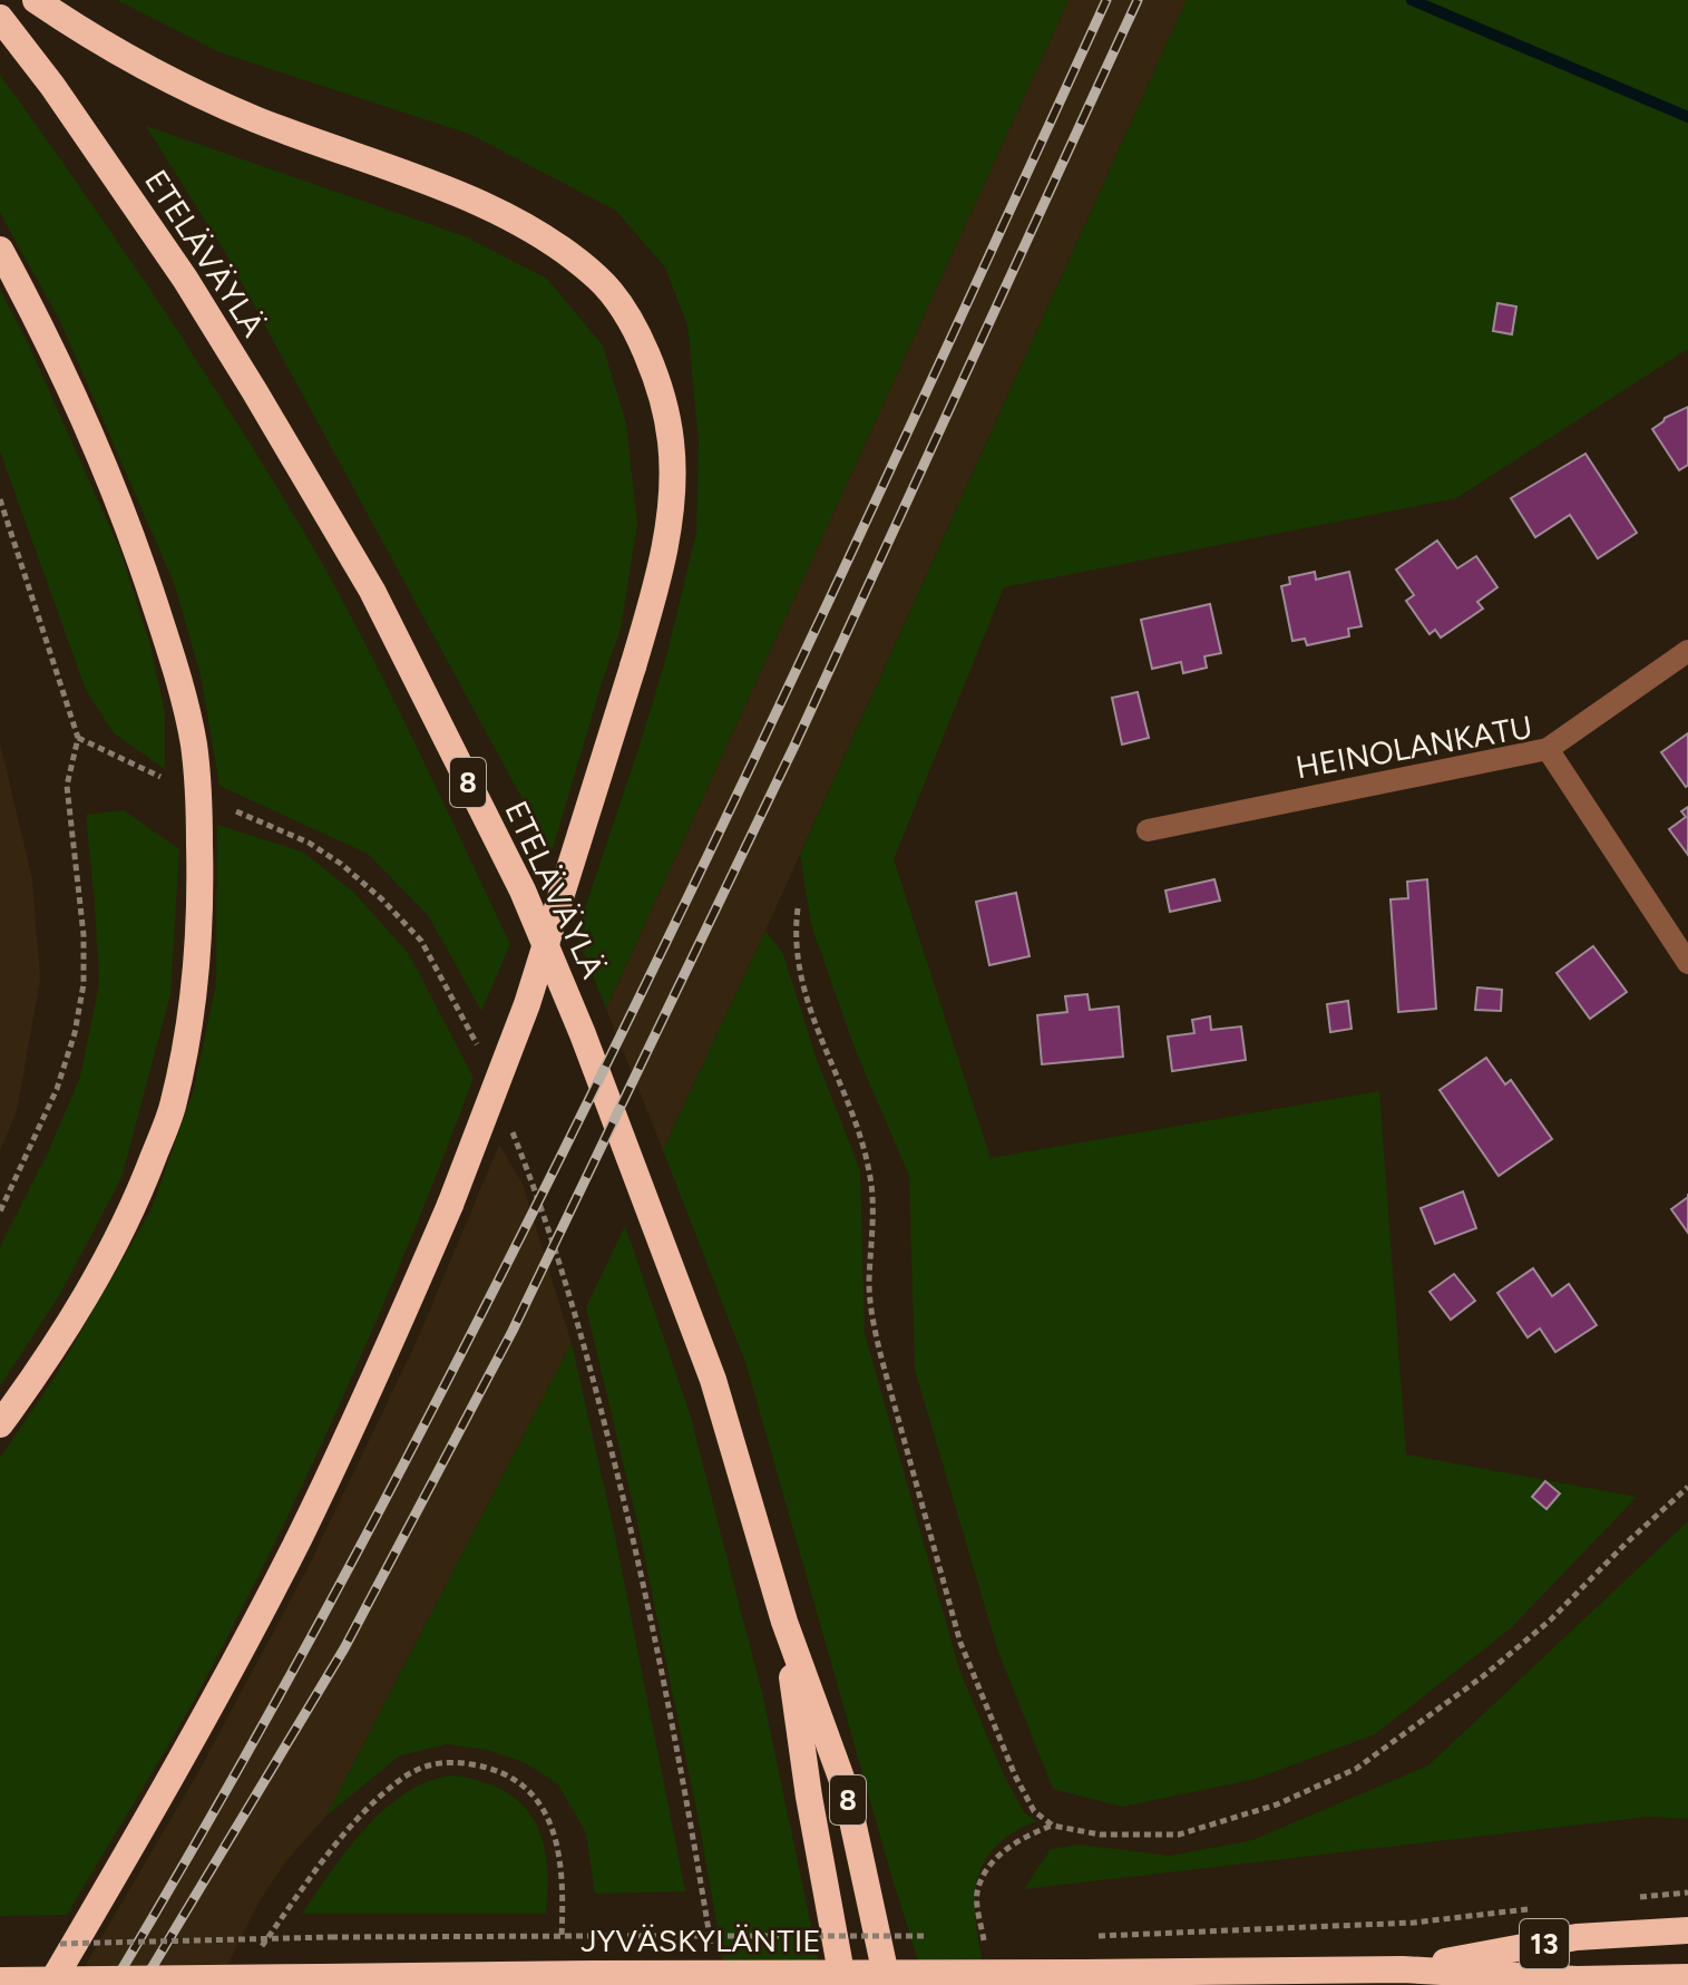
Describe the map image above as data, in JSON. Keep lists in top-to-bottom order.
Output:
{
  "streets": {
    "highway": [
      "ETELÄVÄYLÄ",
      "8",
      "JYVÄSKYLÄNTIE",
      "13"
    ],
    "street": ["HEINOLANKATU"]
  }
}
